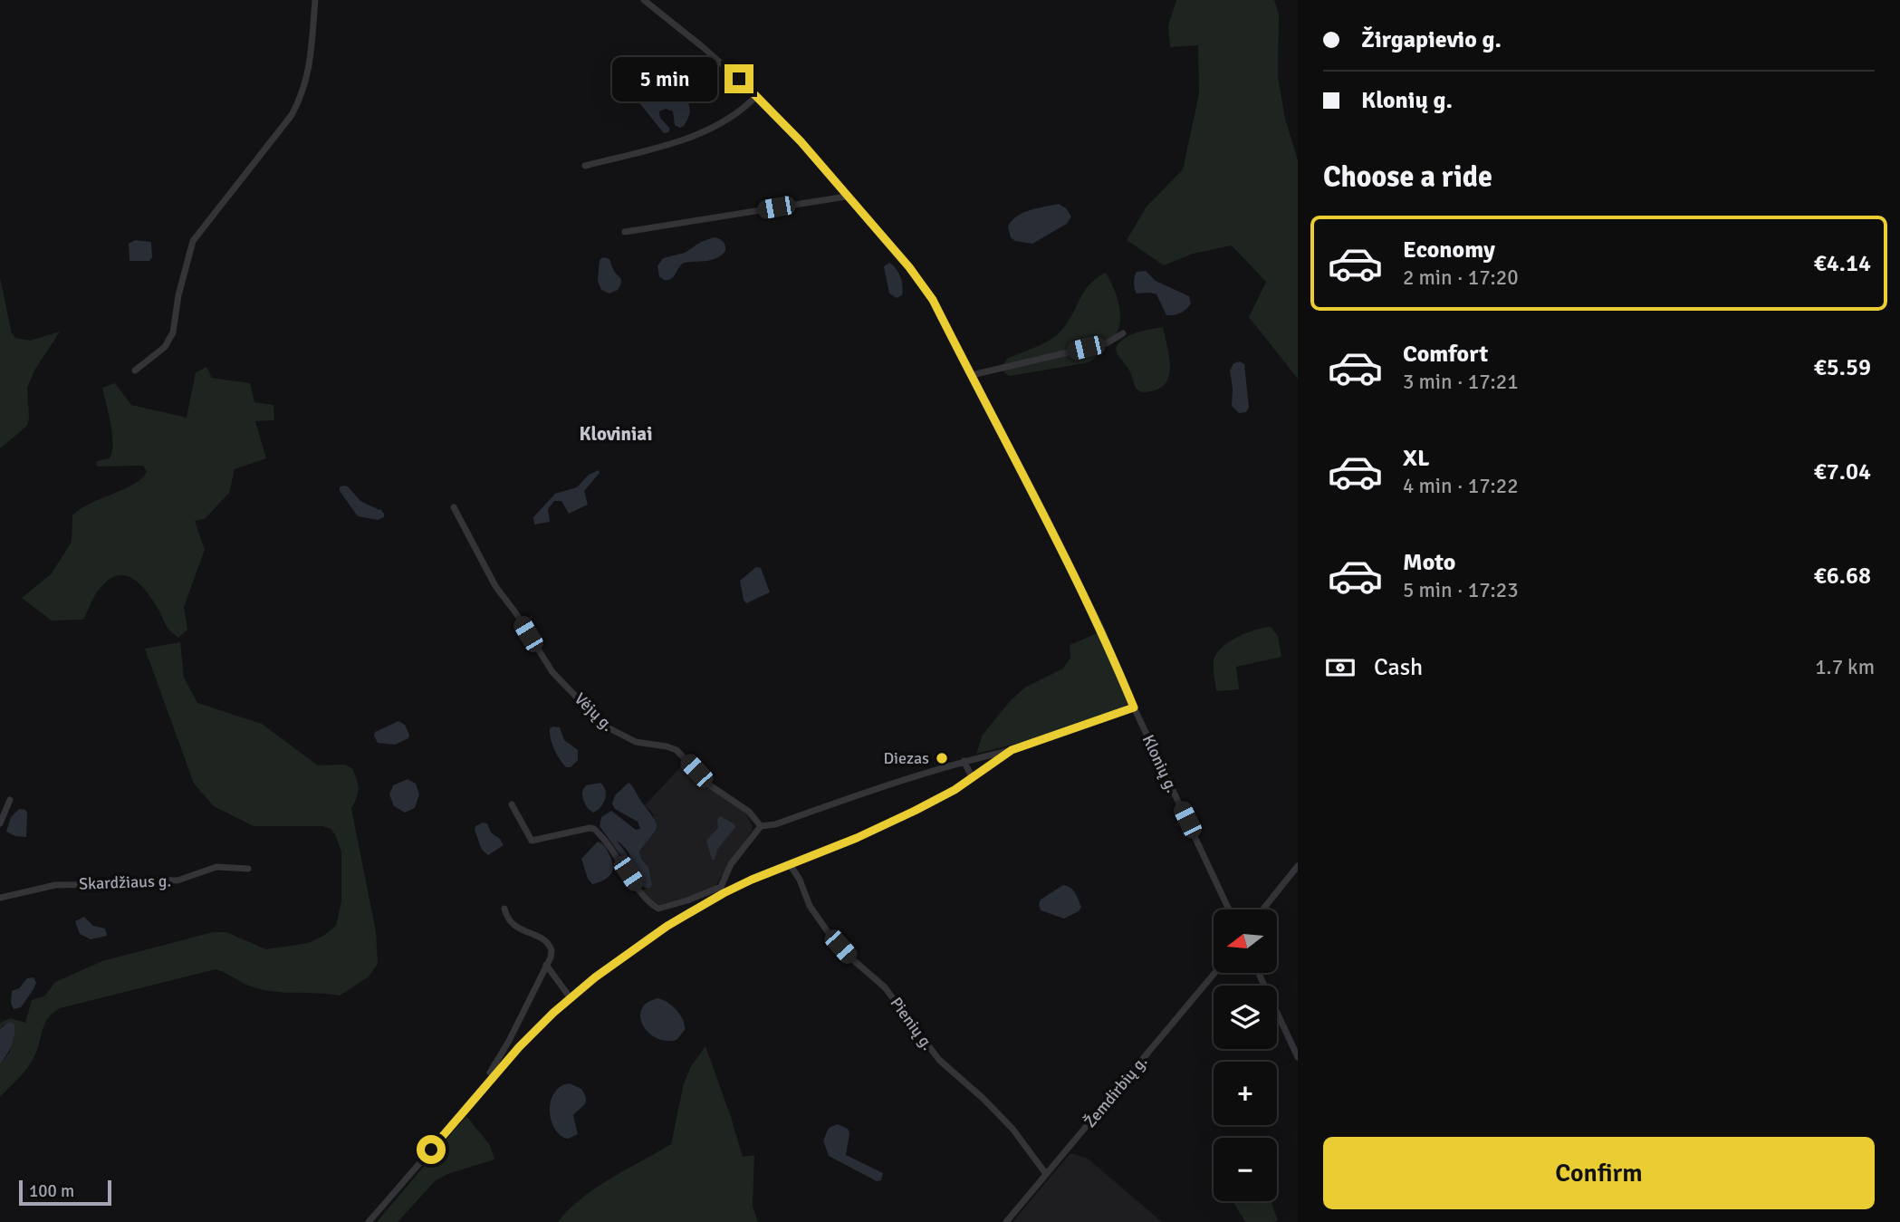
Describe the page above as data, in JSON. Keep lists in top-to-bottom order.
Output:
{
  "streets": {
    "street": [
      "Vėjų g.",
      "Klonių g.",
      "Skardžiaus g.",
      "Pienių g.",
      "Žemdirbių g."
    ]
  },
  "crossings": [
    ["Pienių g.", "Žemdirbių g."]
  ],
  "districts": ["Kloviniai"],
  "places": ["Diezas"],
  "scale_bar": "100 m",
  "north": "left",
  "page": {
    "banner": ["Žirgapievio g.", "Klonių g."],
    "bubble": "5 min",
    "heading": "Choose a ride",
    "list": [
      {
        "name": "Economy",
        "note": "2 min · 17:20",
        "value": "€4.14"
      },
      {
        "name": "Comfort",
        "note": "3 min · 17:21",
        "value": "€5.59"
      },
      {
        "name": "XL",
        "note": "4 min · 17:22",
        "value": "€7.04"
      },
      {
        "name": "Moto",
        "note": "5 min · 17:23",
        "value": "€6.68"
      }
    ],
    "pay": ["Cash", "1.7 km"],
    "map_buttons": ["+", "−"],
    "buttons": "Confirm",
    "scale": "100 m"
  }
}
